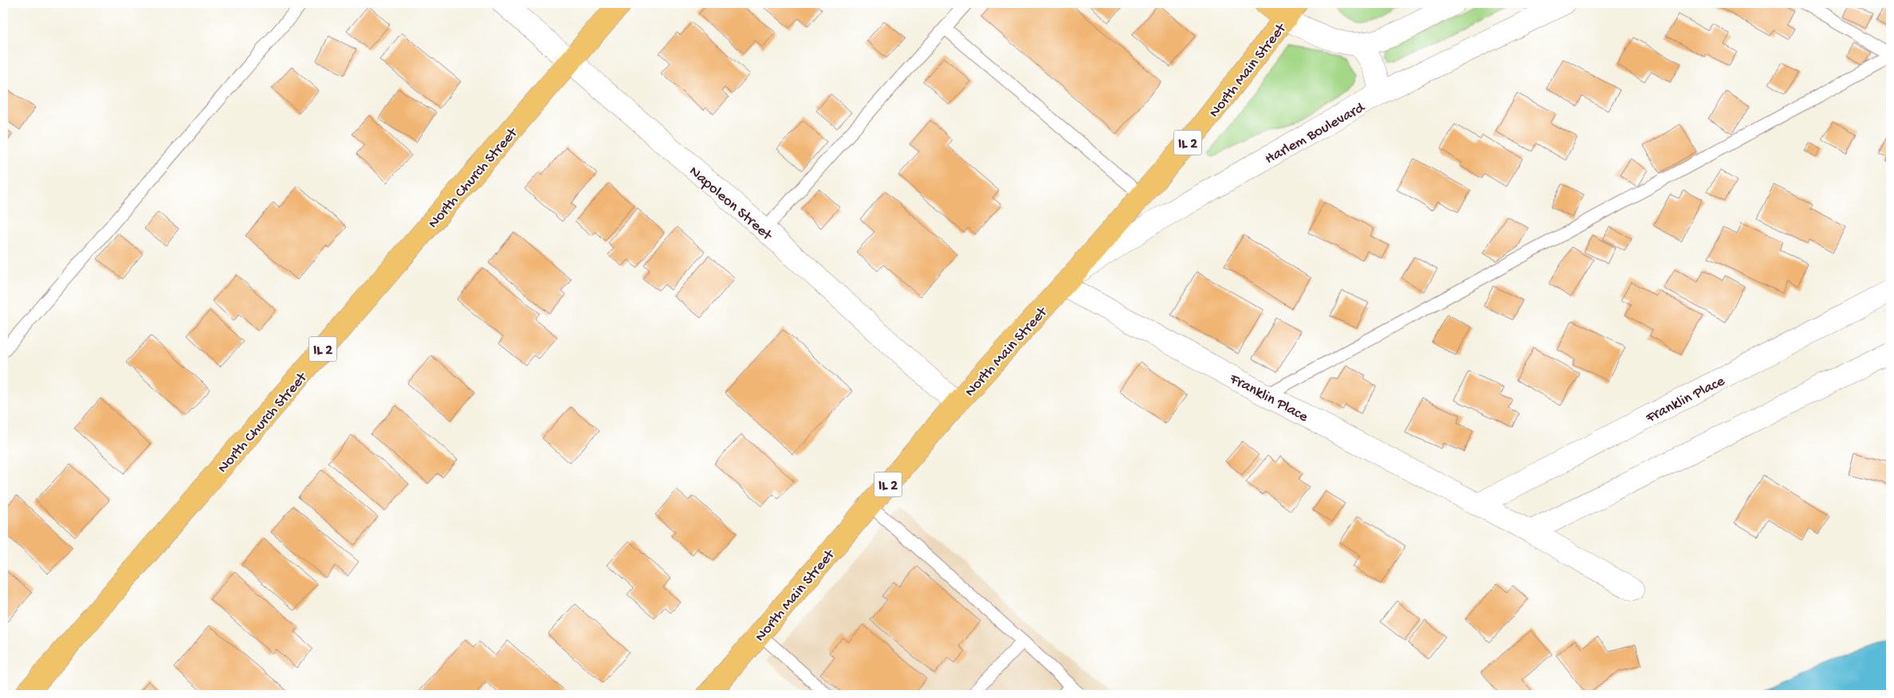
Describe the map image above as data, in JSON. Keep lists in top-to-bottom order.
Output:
{
  "streets": {
    "main road": ["North Main Street", "IL 2", "North Church Street"],
    "street": ["Harlem Boulevard", "Napoleon Street", "Franklin Place"]
  },
  "crossings": [
    ["North Main Street", "Harlem Boulevard"],
    ["North Main Street", "Napoleon Street"],
    ["North Main Street", "Franklin Place"],
    ["Harlem Boulevard", "Franklin Place"],
    ["North Church Street", "Napoleon Street"]
  ]
}
